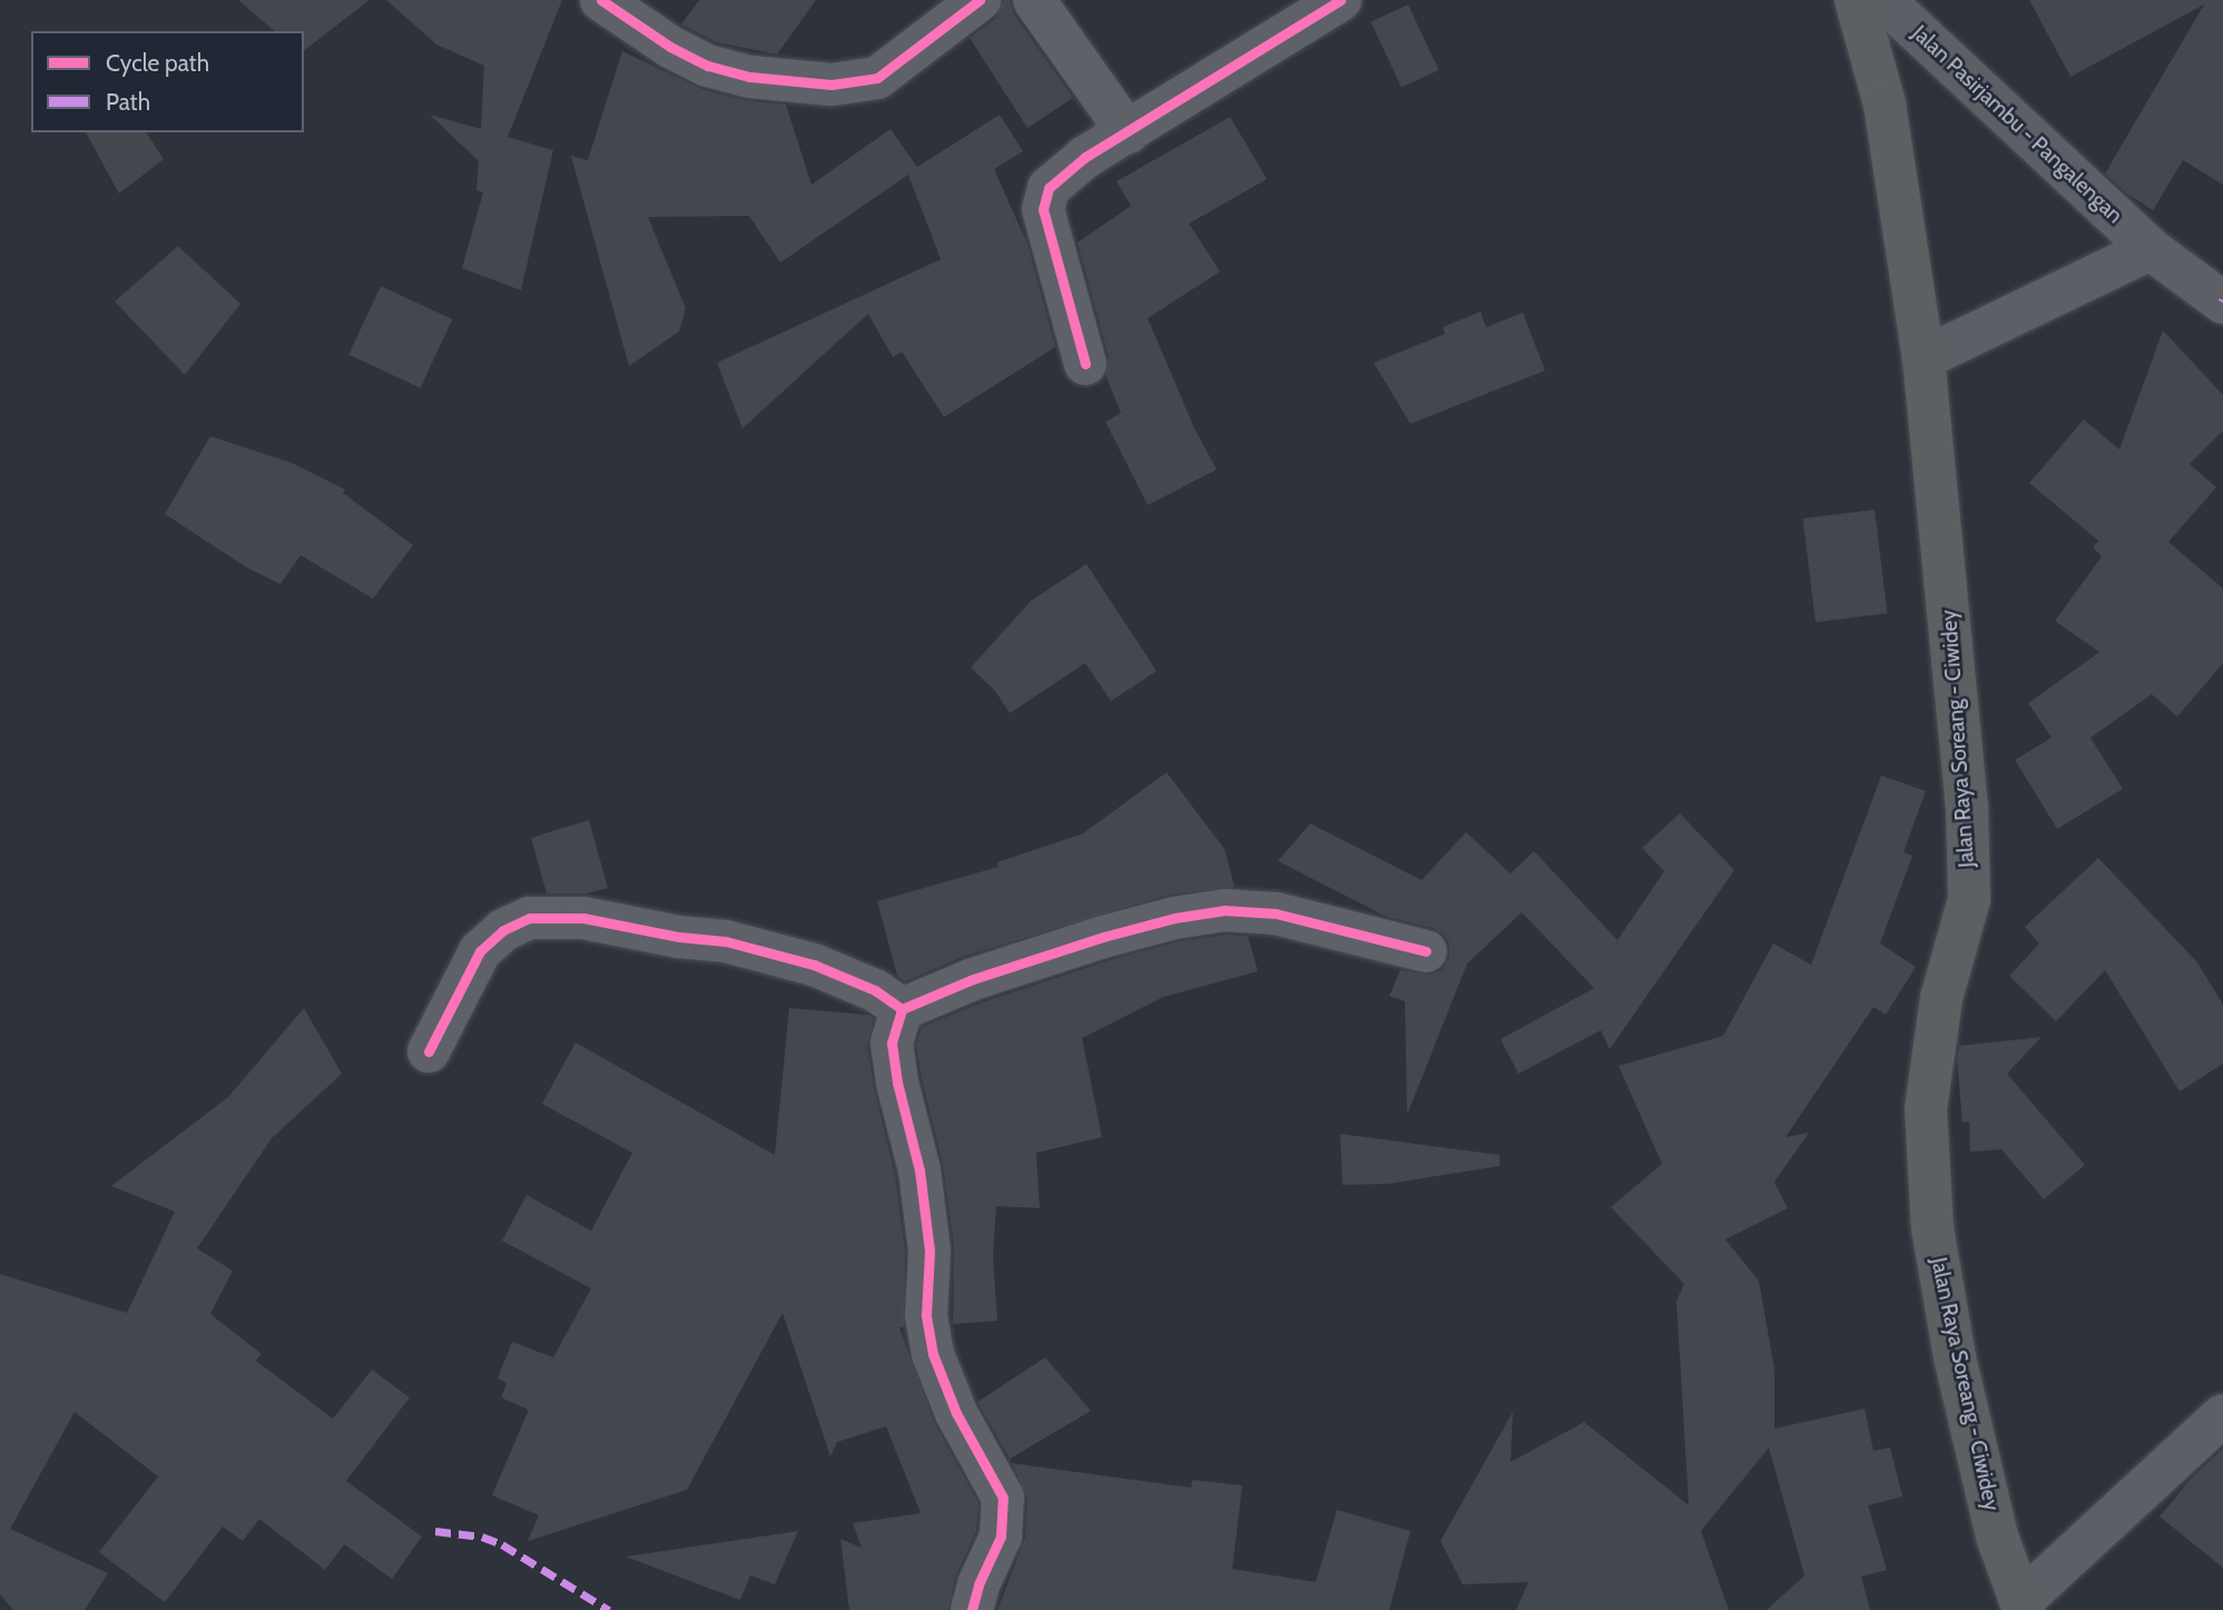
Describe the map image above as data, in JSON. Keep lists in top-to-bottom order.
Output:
{
  "streets": {
    "highway": ["Jalan Raya Soreang - Ciwidey"],
    "main road": ["Jalan Pasirjambu - Pangalengan"]
  },
  "legend": ["Cycle path", "Path"]
}
